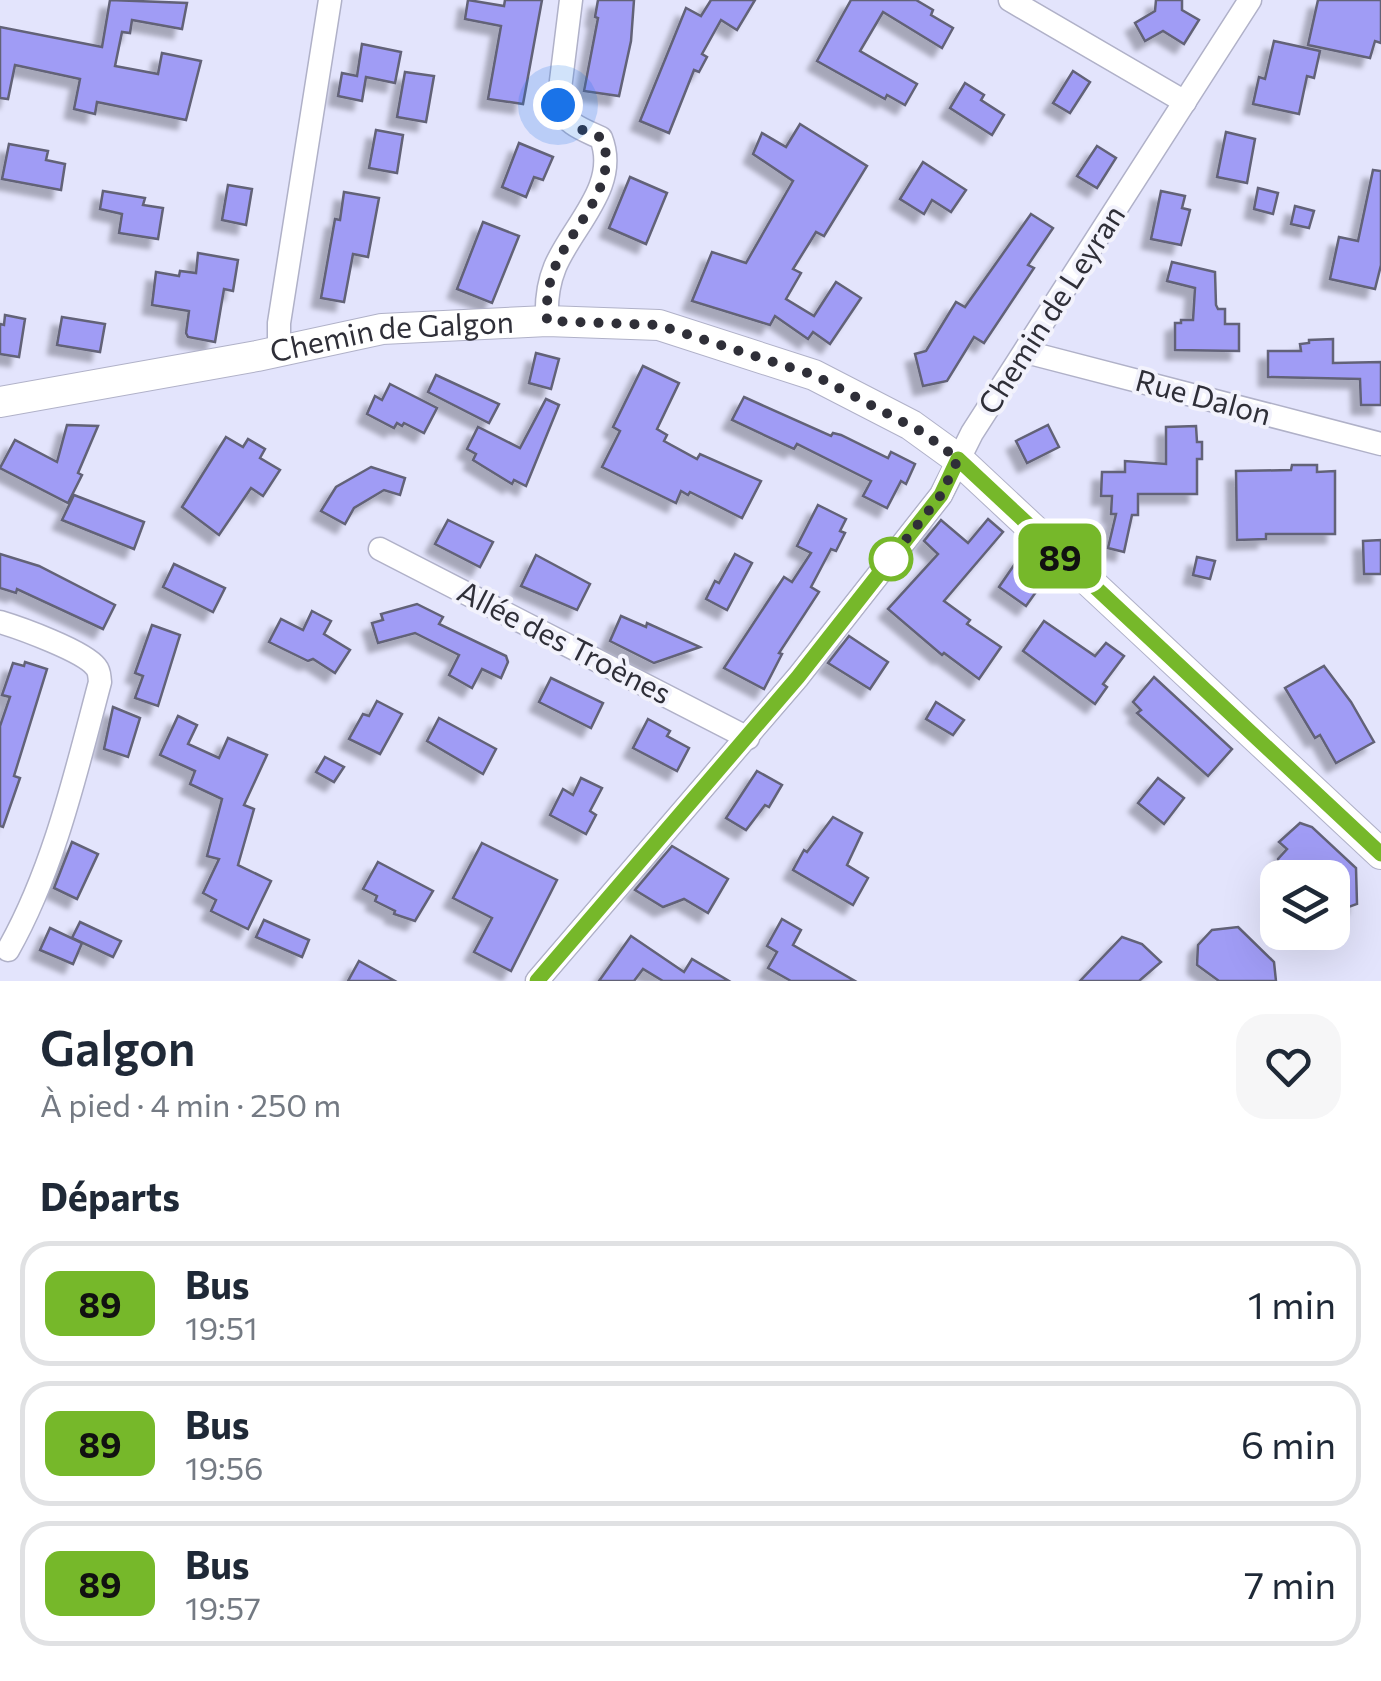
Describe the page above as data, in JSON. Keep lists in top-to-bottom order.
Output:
{
  "streets": {
    "main road": ["Chemin de Galgon"],
    "street": ["Chemin de Leyran", "Rue Dalon", "Allée des Troènes"]
  },
  "crossings": [
    ["Chemin de Leyran", "Chemin de Galgon"],
    ["Chemin de Leyran", "Rue Dalon"],
    ["Chemin de Leyran", "Allée des Troènes"]
  ],
  "lines": ["bus line 89"],
  "page": {
    "on_map": "89",
    "heading": [
      ["Galgon", "À pied · 4 min · 250 m"],
      "Départs"
    ],
    "list": [
      {
        "mark": "89",
        "name": "Bus",
        "note": "19:51",
        "value": "1 min"
      },
      {
        "mark": "89",
        "name": "Bus",
        "note": "19:56",
        "value": "6 min"
      },
      {
        "mark": "89",
        "name": "Bus",
        "note": "19:57",
        "value": "7 min"
      }
    ]
  }
}
